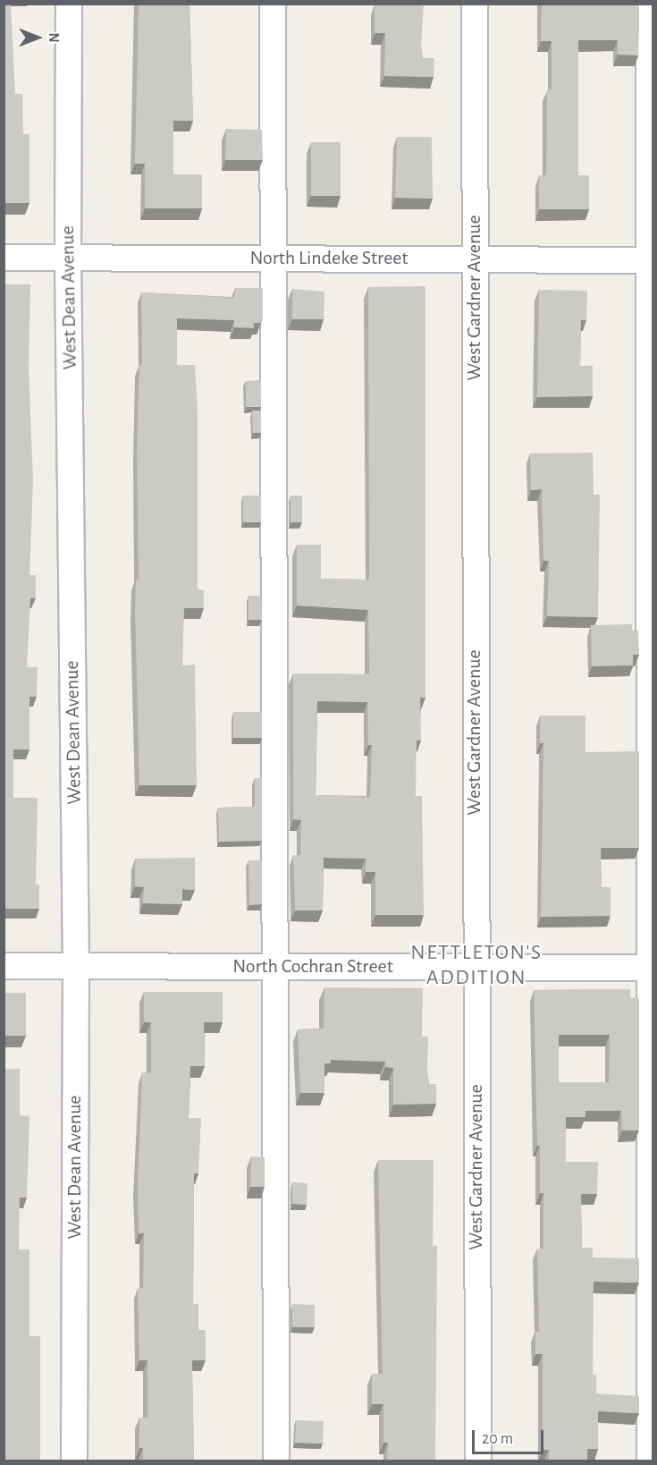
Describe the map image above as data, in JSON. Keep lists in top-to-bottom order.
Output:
{
  "streets": {
    "street": [
      "North Lindeke Street",
      "West Dean Avenue",
      "West Gardner Avenue",
      "North Cochran Street"
    ]
  },
  "crossings": [
    ["North Lindeke Street", "West Dean Avenue"],
    ["North Lindeke Street", "West Gardner Avenue"],
    ["West Dean Avenue", "North Cochran Street"],
    ["West Gardner Avenue", "North Cochran Street"]
  ],
  "districts": ["NETTLETON'S ADDITION"],
  "scale_bar": "20 m",
  "north": "right"
}
